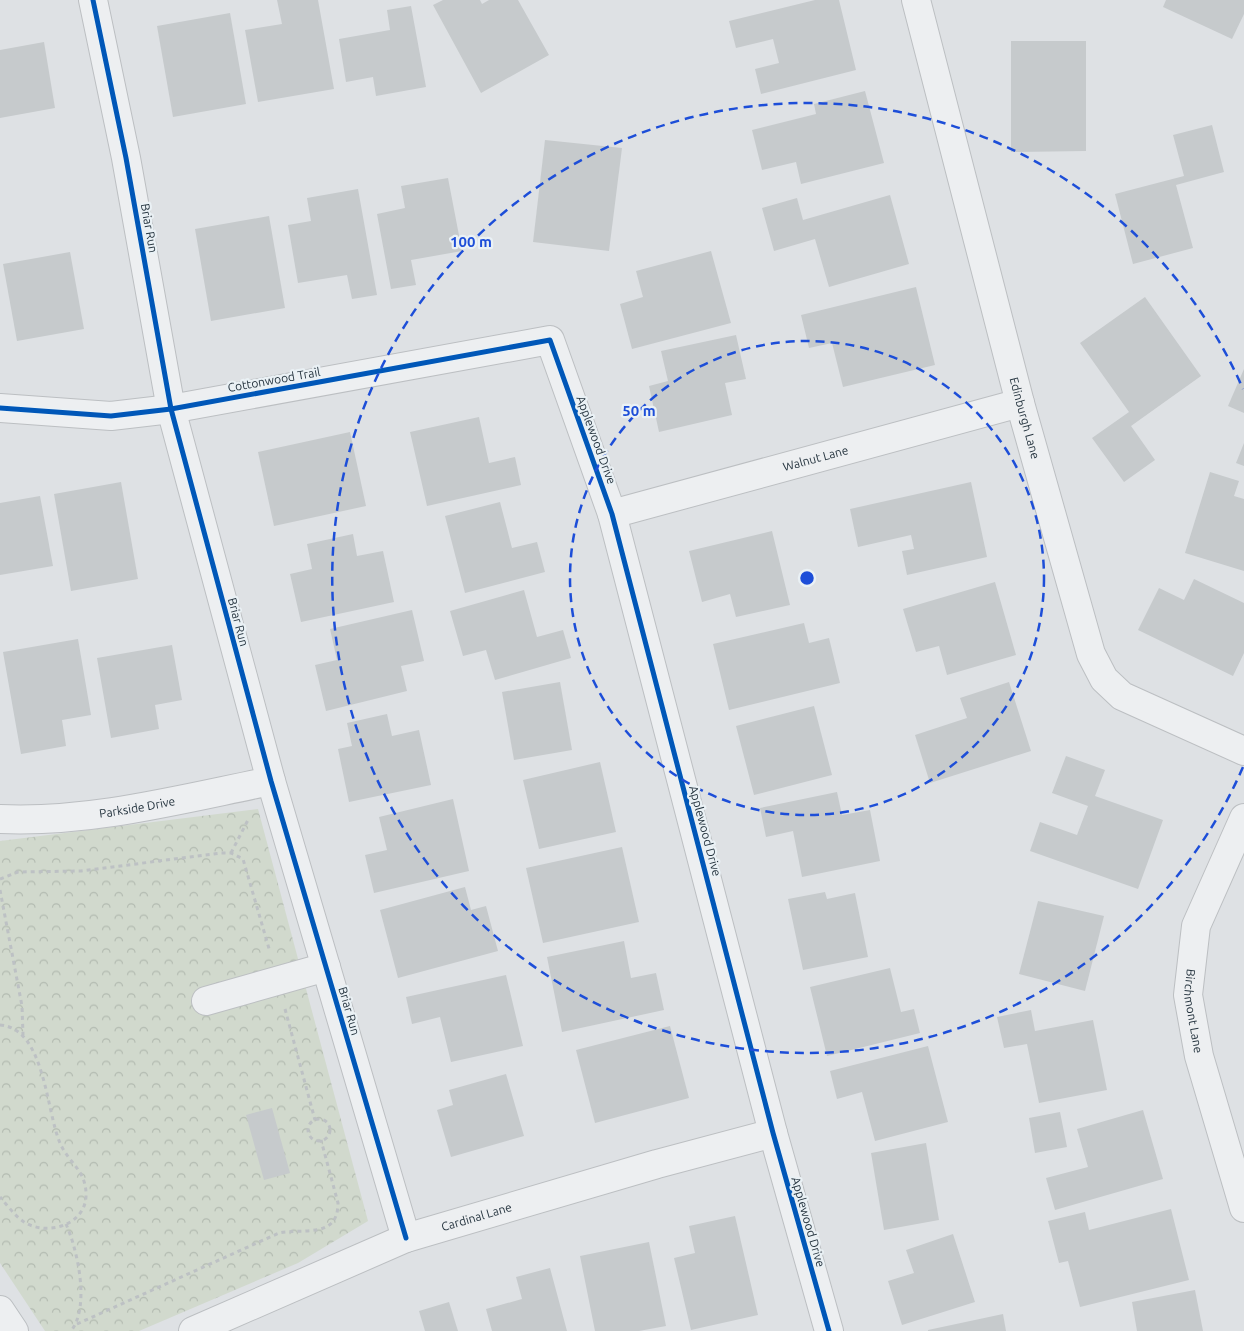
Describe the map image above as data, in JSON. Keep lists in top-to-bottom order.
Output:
{
  "streets": {
    "street": [
      "Briar Run",
      "Cottonwood Trail",
      "Edinburgh Lane",
      "Applewood Drive",
      "Walnut Lane",
      "Parkside Drive",
      "Birchmont Lane",
      "Cardinal Lane"
    ]
  },
  "crossings": [
    ["Briar Run", "Cottonwood Trail"],
    ["Briar Run", "Parkside Drive"],
    ["Briar Run", "Cardinal Lane"],
    ["Cottonwood Trail", "Applewood Drive"],
    ["Edinburgh Lane", "Walnut Lane"],
    ["Applewood Drive", "Walnut Lane"],
    ["Applewood Drive", "Cardinal Lane"]
  ],
  "rings": ["100 m", "50 m"]
}
